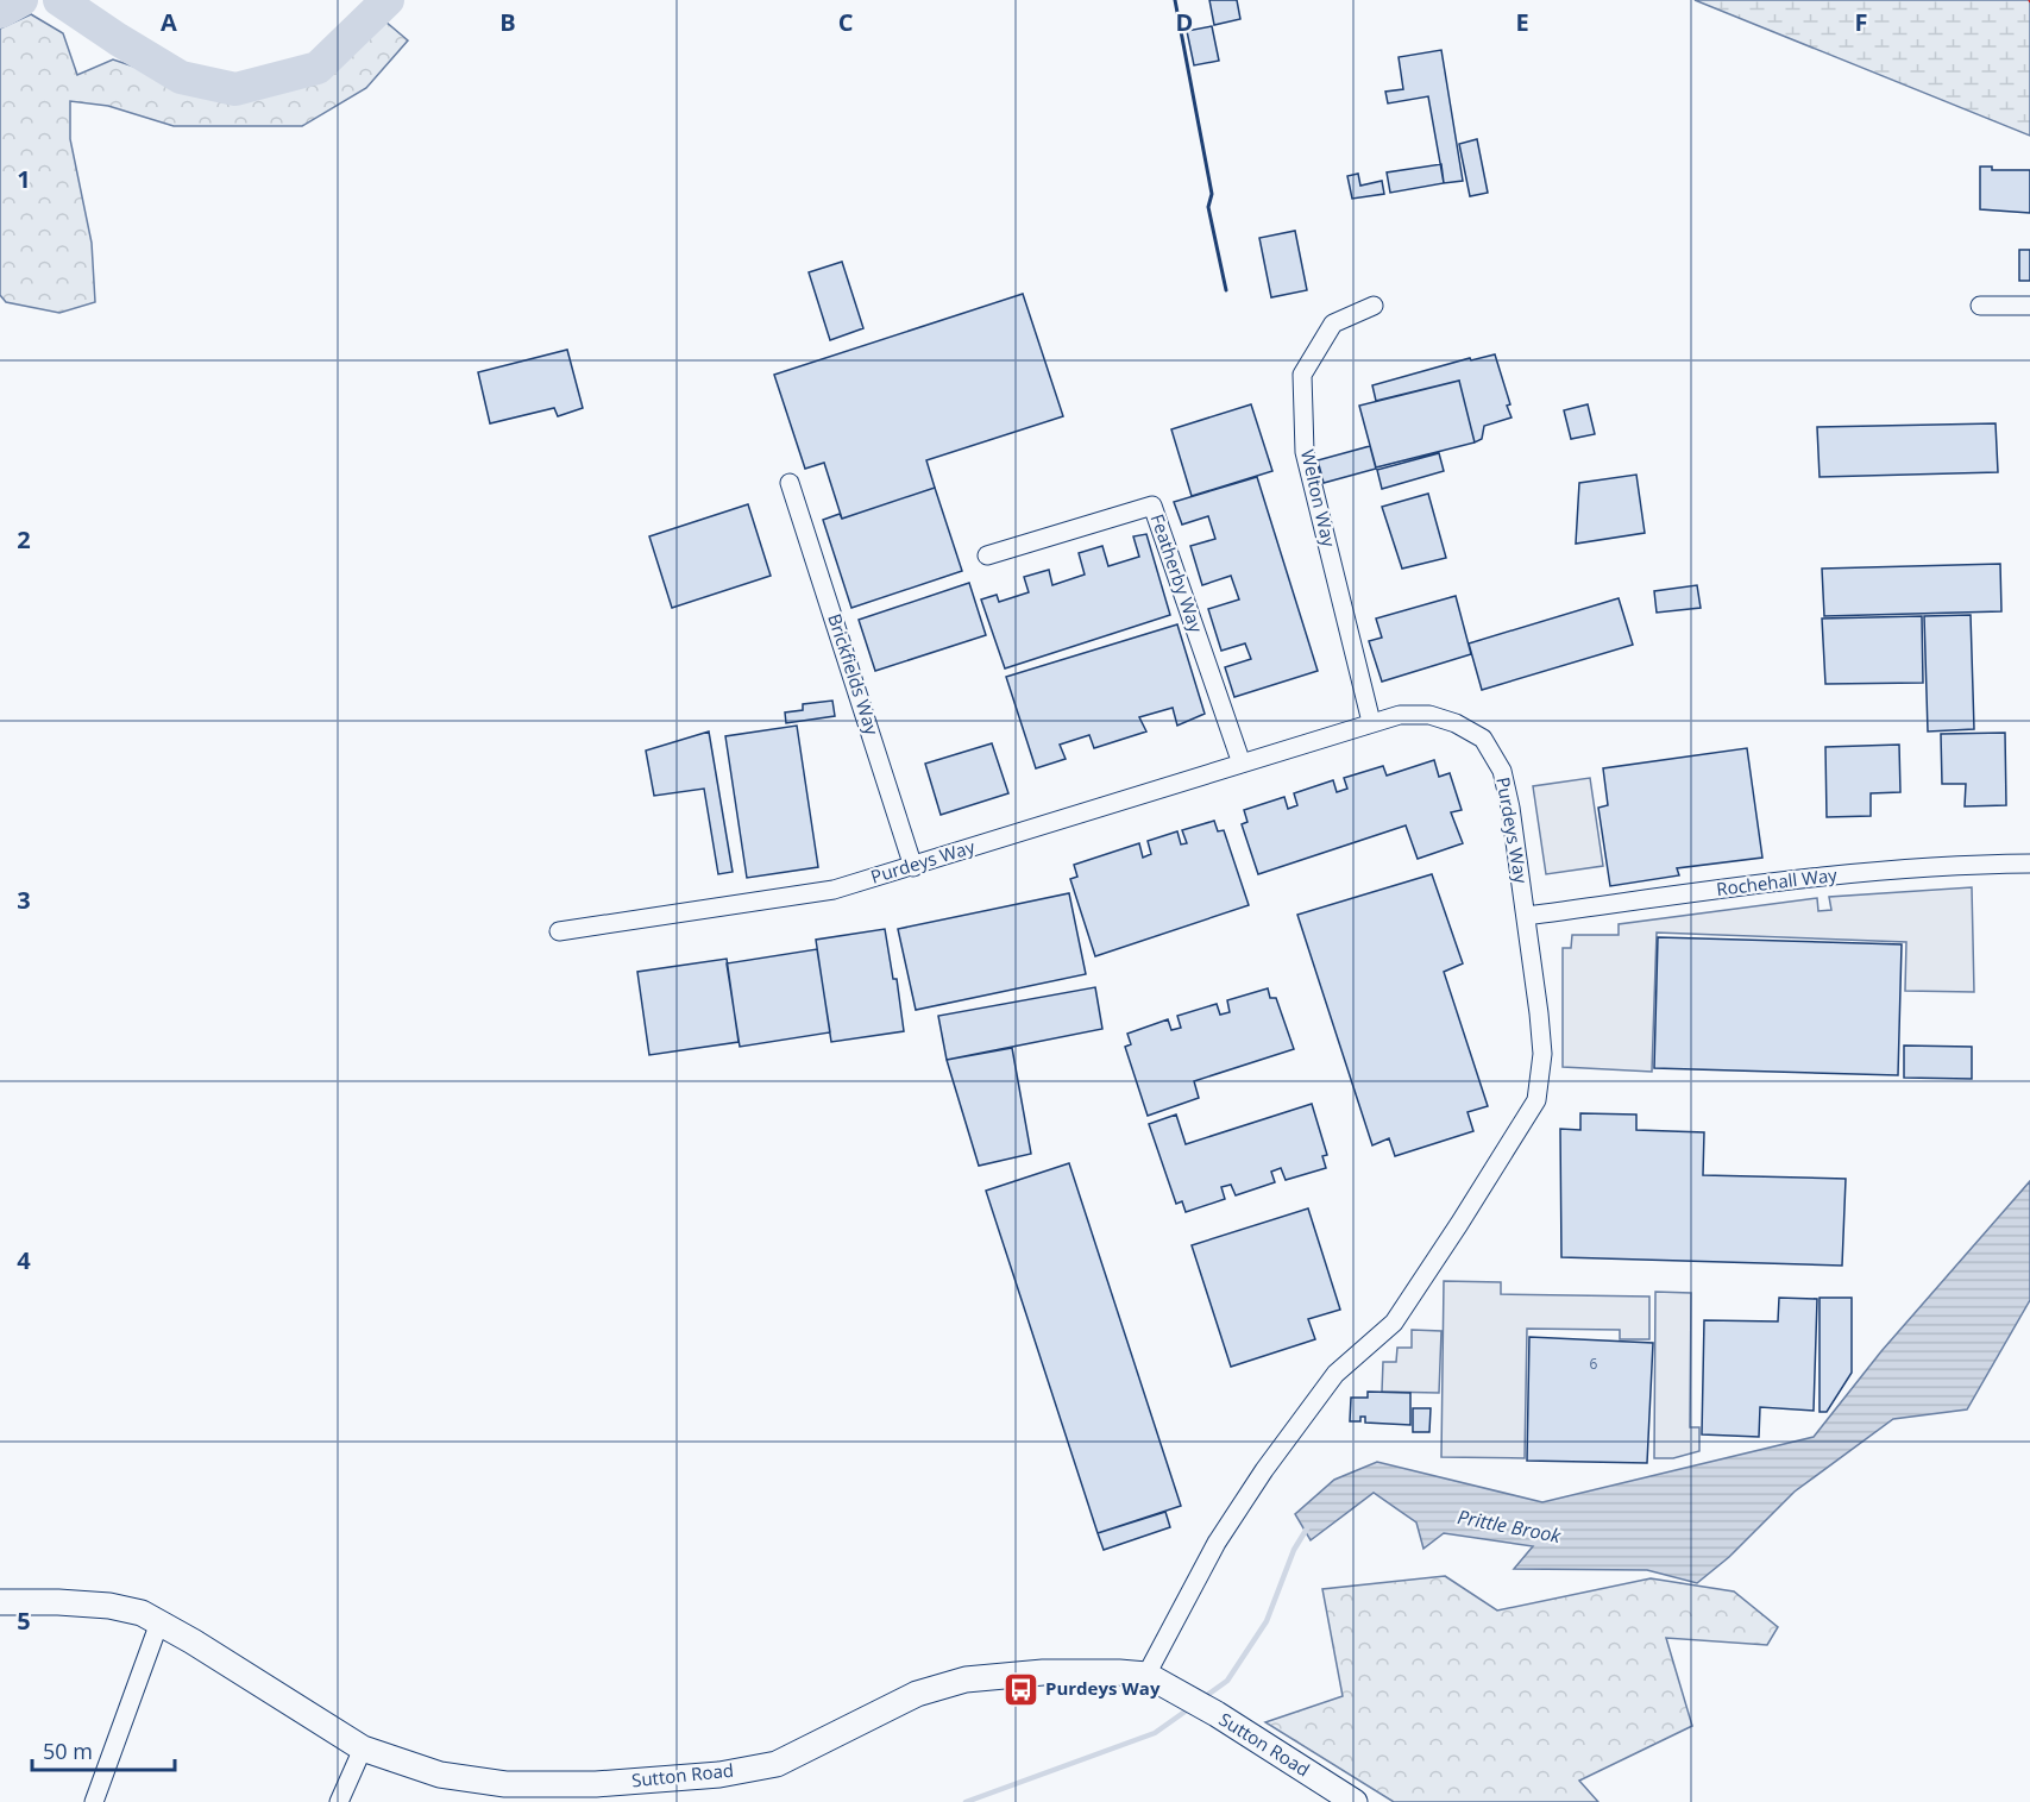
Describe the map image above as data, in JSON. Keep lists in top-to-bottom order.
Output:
{
  "streets": {
    "street": [
      "Welton Way",
      "Featherby Way",
      "Brickfields Way",
      "Purdeys Way",
      "Rochehall Way",
      "Sutton Road"
    ]
  },
  "crossings": [
    ["Welton Way", "Purdeys Way"],
    ["Featherby Way", "Purdeys Way"],
    ["Brickfields Way", "Purdeys Way"],
    ["Purdeys Way", "Rochehall Way"],
    ["Purdeys Way", "Sutton Road"]
  ],
  "water": ["Prittle Brook"],
  "places": {
    "bus stop": ["Purdeys Way"]
  },
  "house_numbers": ["6"],
  "scale_bar": "50 m",
  "grid": {
    "columns": [
      "A",
      "B",
      "C",
      "D",
      "E",
      "F"
    ],
    "rows": [
      "1",
      "2",
      "3",
      "4",
      "5"
    ]
  }
}
